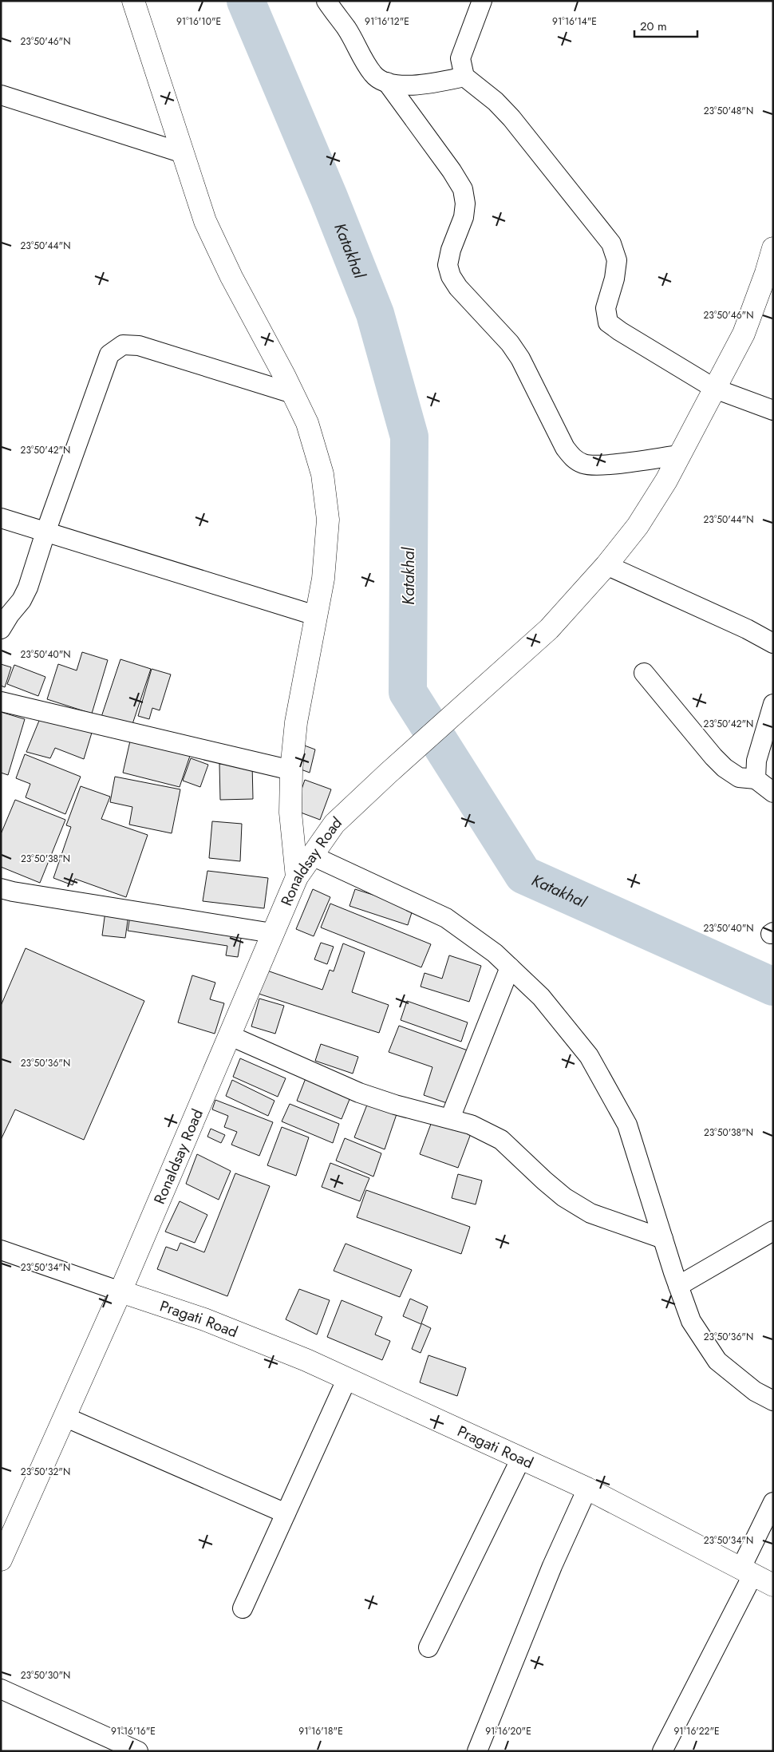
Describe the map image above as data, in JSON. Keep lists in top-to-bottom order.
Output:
{
  "streets": {
    "street": ["Ronaldsay Road", "Pragati Road"]
  },
  "crossings": [
    ["Ronaldsay Road", "Pragati Road"]
  ],
  "water": ["Katakhal"],
  "scale_bar": "20 m",
  "coordinates": [
    "91°16'10\"E",
    "91°16'12\"E",
    "91°16'14\"E",
    "23°50'46\"N",
    "23°50'48\"N",
    "23°50'44\"N",
    "23°50'42\"N",
    "23°50'40\"N",
    "23°50'38\"N",
    "23°50'36\"N",
    "23°50'34\"N",
    "23°50'32\"N",
    "23°50'30\"N",
    "91°16'16\"E",
    "91°16'18\"E",
    "91°16'20\"E",
    "91°16'22\"E"
  ]
}
